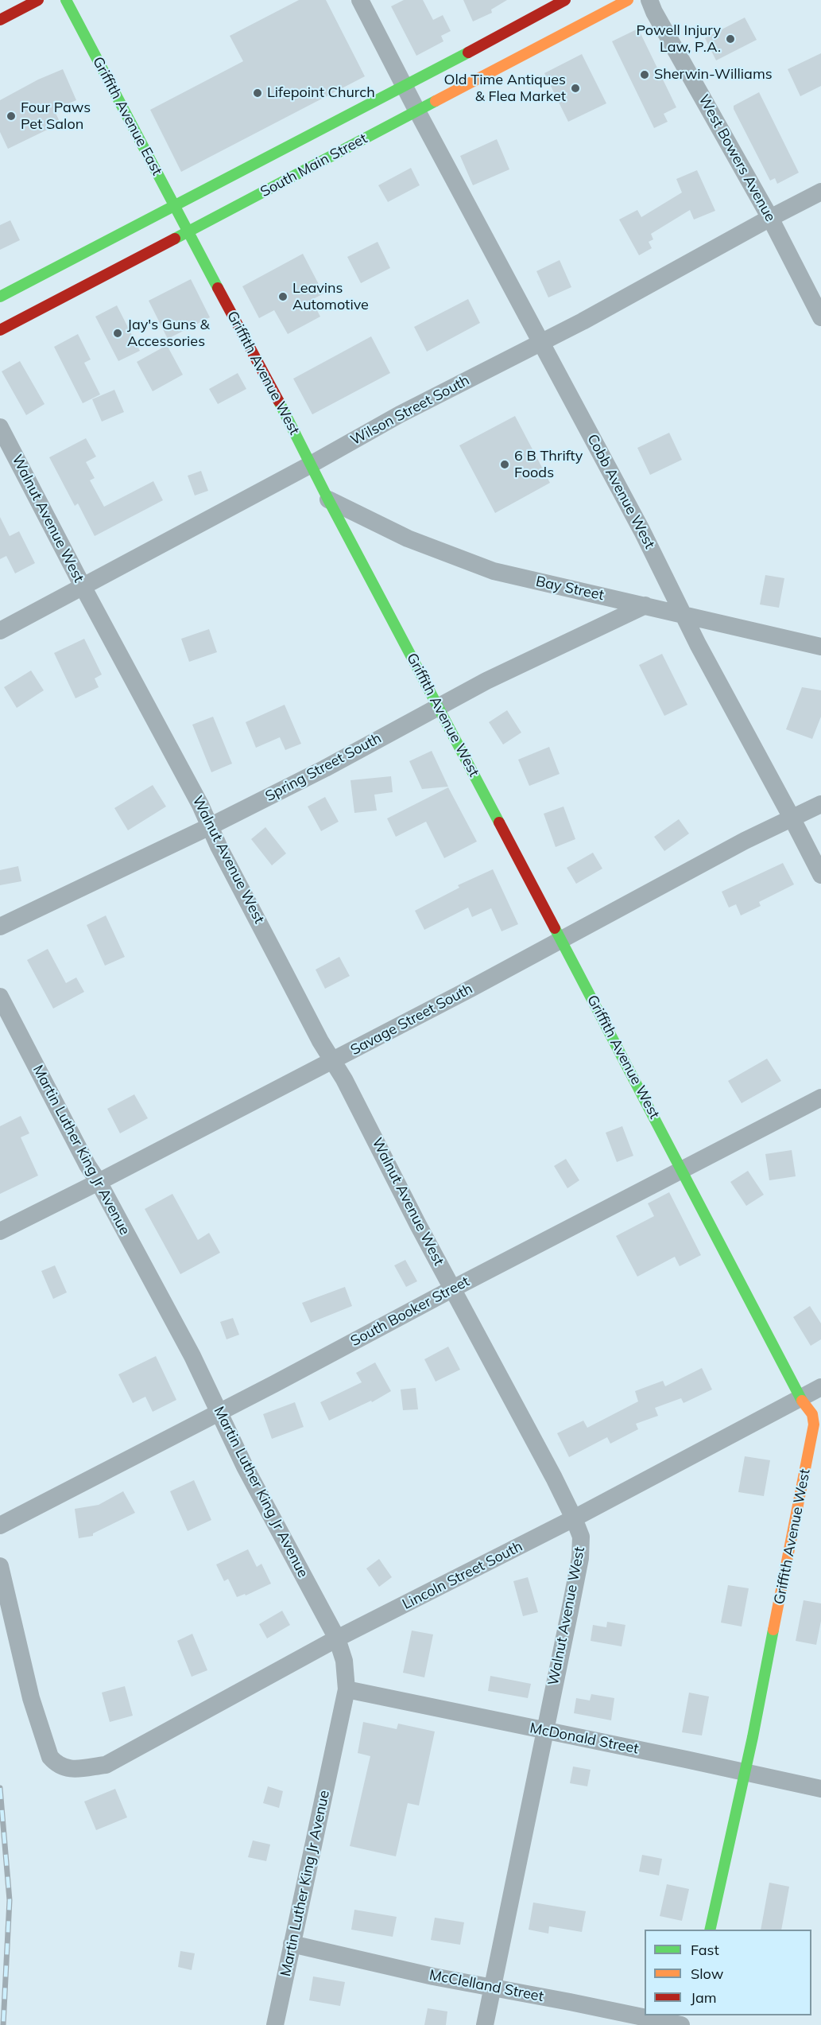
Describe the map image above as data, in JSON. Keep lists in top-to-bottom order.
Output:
{
  "streets": {
    "street": [
      "Griffith Avenue East",
      "West Bowers Avenue",
      "South Main Street",
      "Griffith Avenue West",
      "Wilson Street South",
      "Cobb Avenue West",
      "Walnut Avenue West",
      "Bay Street",
      "Spring Street South",
      "Savage Street South",
      "Martin Luther King Jr Avenue",
      "South Booker Street",
      "Lincoln Street South",
      "McDonald Street",
      "McClelland Street"
    ]
  },
  "crossings": [
    ["Griffith Avenue East", "South Main Street"],
    ["Griffith Avenue East", "Griffith Avenue West"],
    ["West Bowers Avenue", "Wilson Street South"],
    ["South Main Street", "Griffith Avenue West"],
    ["South Main Street", "Cobb Avenue West"],
    ["Griffith Avenue West", "Wilson Street South"],
    ["Griffith Avenue West", "Bay Street"],
    ["Griffith Avenue West", "Spring Street South"],
    ["Griffith Avenue West", "Savage Street South"],
    ["Griffith Avenue West", "South Booker Street"],
    ["Griffith Avenue West", "Lincoln Street South"],
    ["Griffith Avenue West", "McDonald Street"],
    ["Wilson Street South", "Cobb Avenue West"],
    ["Wilson Street South", "Walnut Avenue West"],
    ["Cobb Avenue West", "Bay Street"],
    ["Cobb Avenue West", "Savage Street South"],
    ["Walnut Avenue West", "Spring Street South"],
    ["Walnut Avenue West", "Savage Street South"],
    ["Walnut Avenue West", "South Booker Street"],
    ["Walnut Avenue West", "Lincoln Street South"],
    ["Walnut Avenue West", "McDonald Street"],
    ["Walnut Avenue West", "McClelland Street"],
    ["Bay Street", "Spring Street South"],
    ["Savage Street South", "Martin Luther King Jr Avenue"],
    ["Martin Luther King Jr Avenue", "South Booker Street"],
    ["Martin Luther King Jr Avenue", "Lincoln Street South"],
    ["Martin Luther King Jr Avenue", "McDonald Street"],
    ["Martin Luther King Jr Avenue", "McClelland Street"]
  ],
  "places": [
    "Powell Injury Law, P.A.",
    "Sherwin-Williams",
    "Old Time Antiques & Flea Market",
    "Lifepoint Church",
    "Four Paws Pet Salon",
    "Leavins Automotive",
    "Jay's Guns & Accessories",
    "6 B Thrifty Foods"
  ],
  "legend": ["Fast", "Slow", "Jam"]
}
